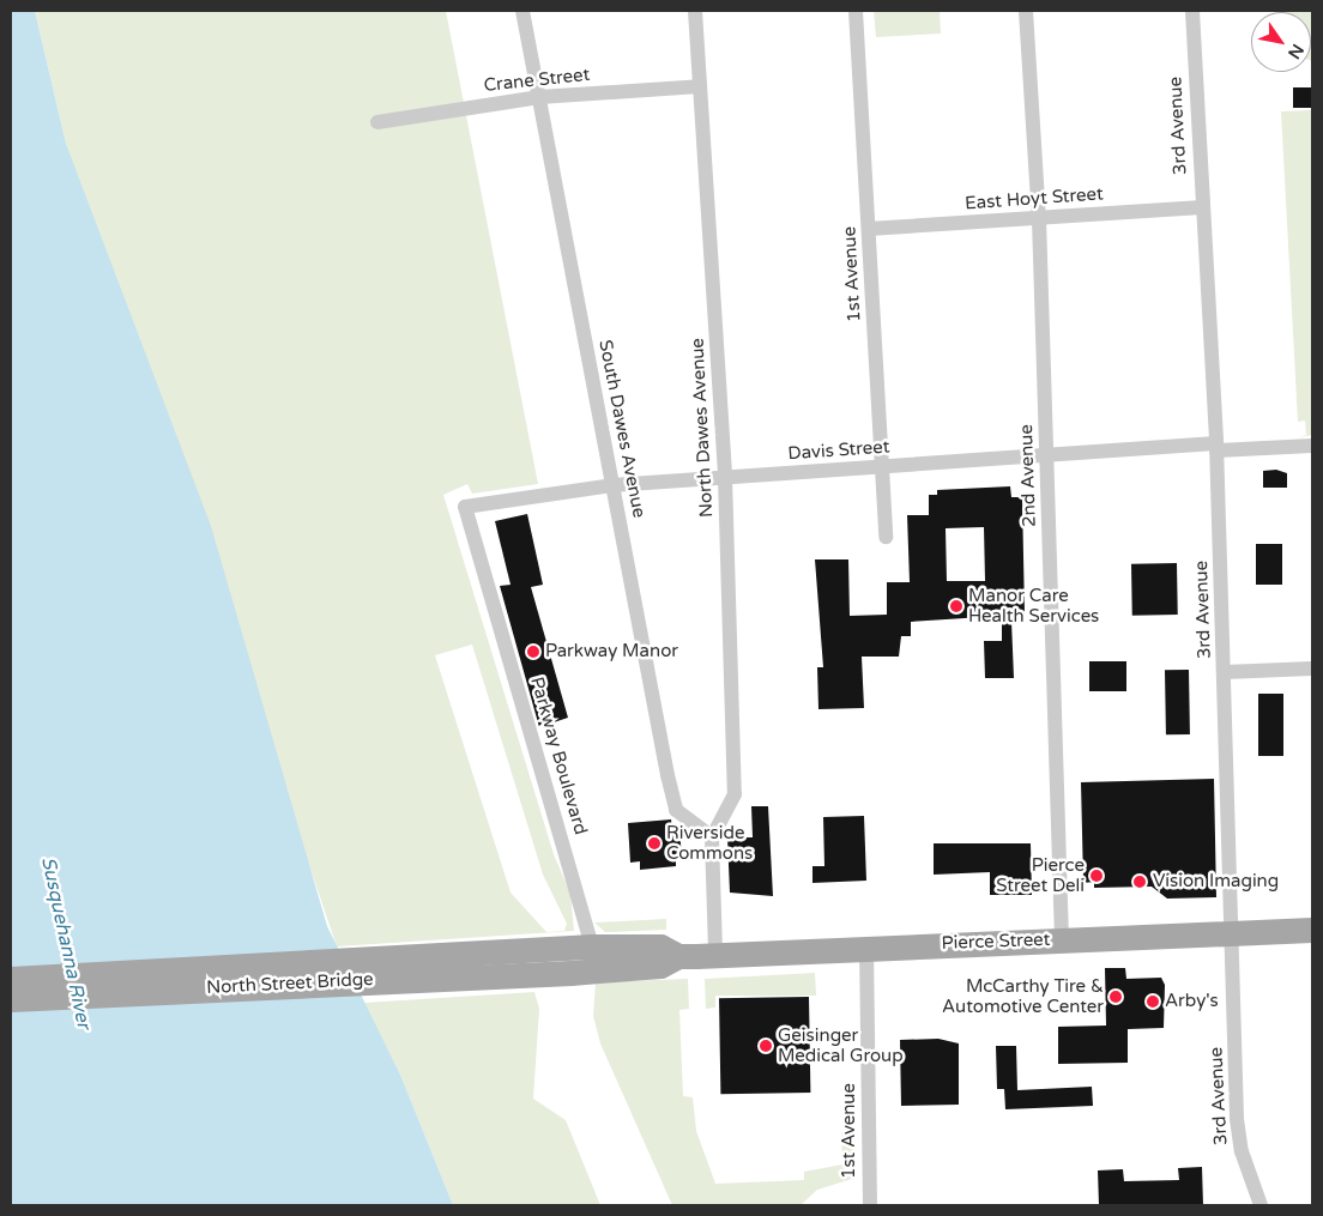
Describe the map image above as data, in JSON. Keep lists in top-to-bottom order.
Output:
{
  "streets": {
    "main road": ["Pierce Street", "North Street Bridge"],
    "street": [
      "Crane Street",
      "3rd Avenue",
      "East Hoyt Street",
      "1st Avenue",
      "North Dawes Avenue",
      "South Dawes Avenue",
      "Davis Street",
      "2nd Avenue",
      "Parkway Boulevard"
    ]
  },
  "crossings": [
    ["Crane Street", "North Dawes Avenue"],
    ["Crane Street", "South Dawes Avenue"],
    ["3rd Avenue", "East Hoyt Street"],
    ["3rd Avenue", "Davis Street"],
    ["3rd Avenue", "Pierce Street"],
    ["East Hoyt Street", "1st Avenue"],
    ["East Hoyt Street", "2nd Avenue"],
    ["1st Avenue", "Davis Street"],
    ["1st Avenue", "Pierce Street"],
    ["North Dawes Avenue", "South Dawes Avenue"],
    ["North Dawes Avenue", "Davis Street"],
    ["South Dawes Avenue", "Davis Street"],
    ["Davis Street", "2nd Avenue"],
    ["Davis Street", "Parkway Boulevard"],
    ["2nd Avenue", "Pierce Street"],
    ["Parkway Boulevard", "Pierce Street"],
    ["Parkway Boulevard", "North Street Bridge"],
    ["Pierce Street", "North Street Bridge"]
  ],
  "water": ["Susquehanna River"],
  "places": [
    "Manor Care Health Services",
    "Parkway Manor",
    "Riverside Commons",
    "Pierce Street Deli",
    "Vision Imaging",
    "McCarthy Tire & Automotive Center",
    "Arby's",
    "Geisinger Medical Group"
  ],
  "north": "bottom right"
}
